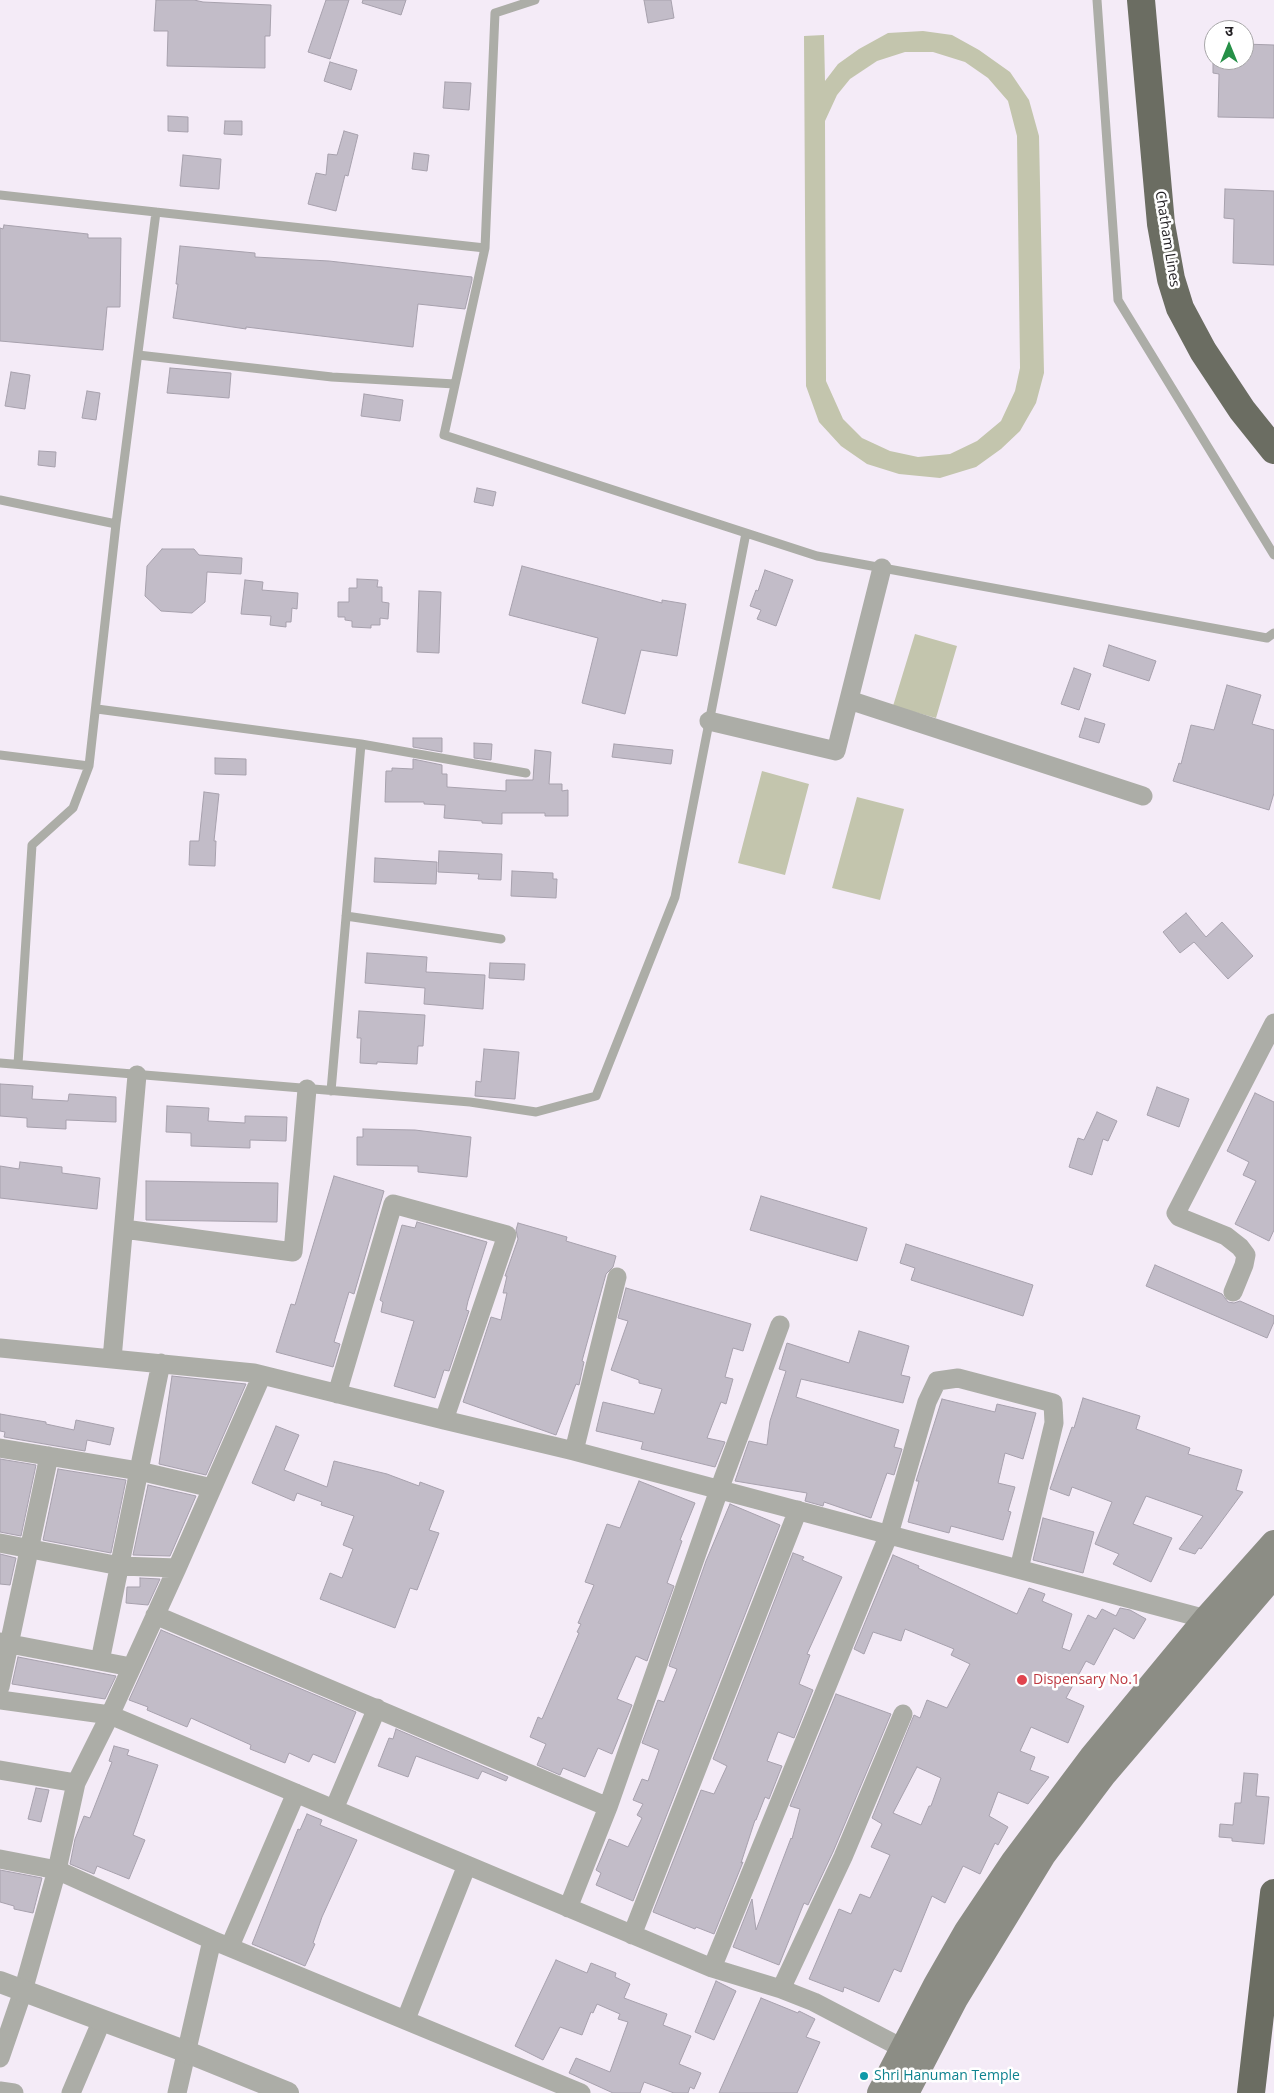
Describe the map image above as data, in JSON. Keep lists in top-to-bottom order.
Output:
{
  "streets": {
    "highway": ["Chatham Lines"]
  },
  "places": ["Dispensary No.1", "Shri Hanuman Temple"],
  "north": "top"
}
